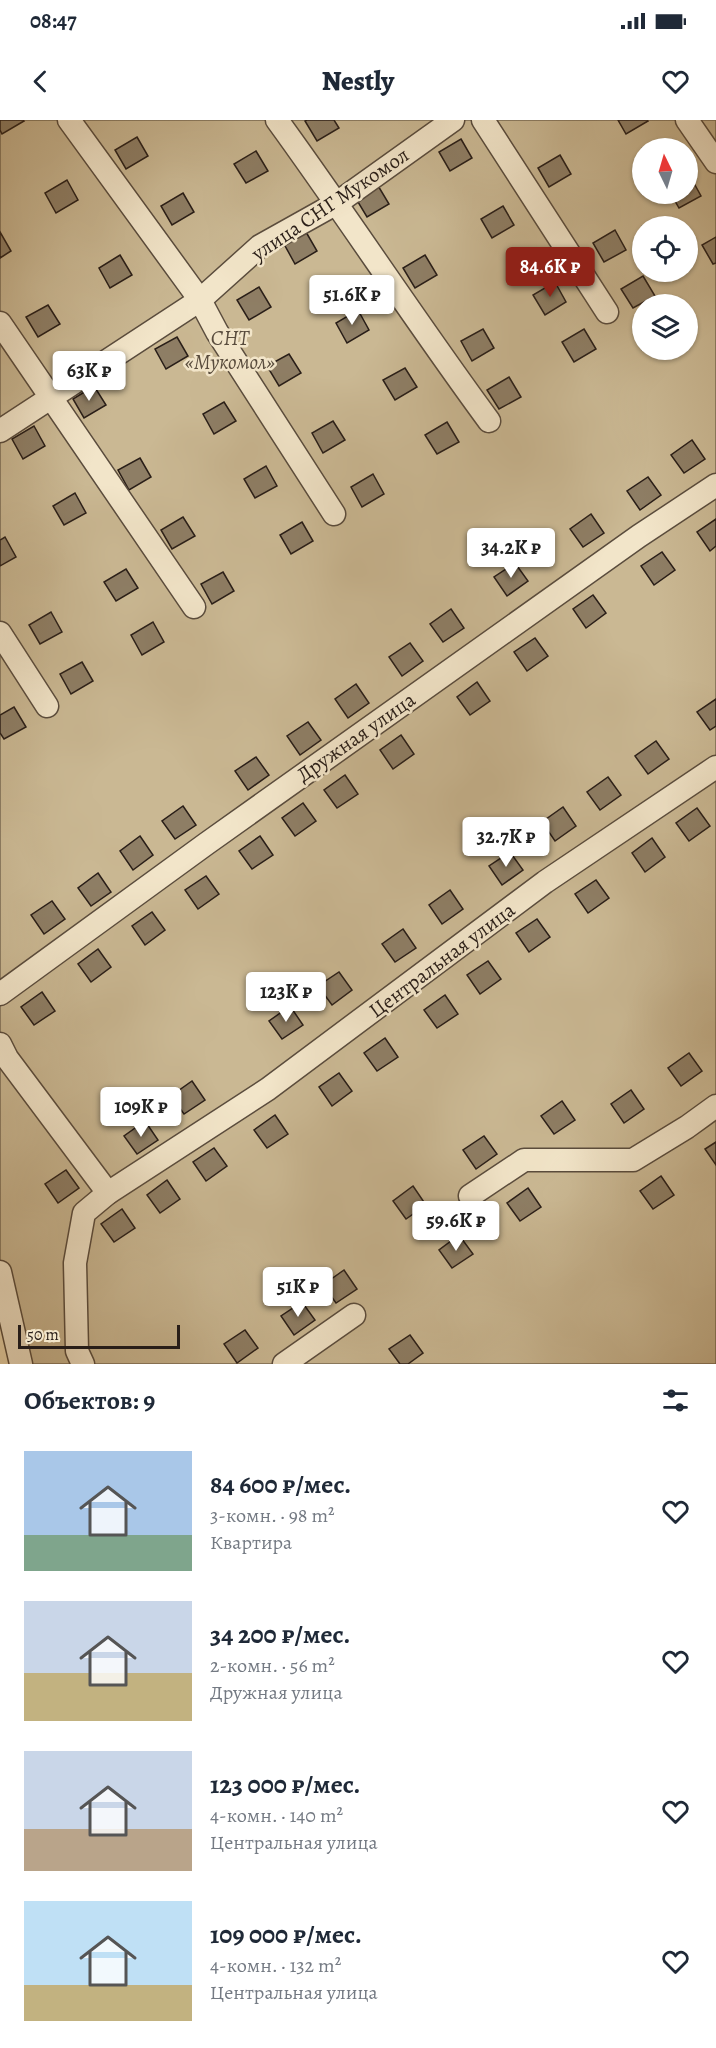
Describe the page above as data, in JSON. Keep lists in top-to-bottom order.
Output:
{
  "streets": {
    "street": ["улица СНГ Мукомол", "Дружная улица", "Центральная улица"]
  },
  "parks": ["СНТ «Мукомол»"],
  "scale_bar": "50 m",
  "north": "top",
  "page": {
    "status": "08:47",
    "header": "Nestly",
    "price": [
      "84.6K ₽",
      "51.6K ₽",
      "63K ₽",
      "34.2K ₽",
      "32.7K ₽",
      "123K ₽",
      "109K ₽",
      "59.6K ₽",
      "51K ₽"
    ],
    "scale": "50 m",
    "heading": "Объектов: 9",
    "list": [
      {
        "name": "84 600 ₽/мес.",
        "note": "3-комн. · 98 m² · Квартира"
      },
      {
        "name": "34 200 ₽/мес.",
        "note": "2-комн. · 56 m² · Дружная улица"
      },
      {
        "name": "123 000 ₽/мес.",
        "note": "4-комн. · 140 m² · Центральная улица"
      },
      {
        "name": "109 000 ₽/мес.",
        "note": "4-комн. · 132 m² · Центральная улица"
      }
    ]
  }
}
